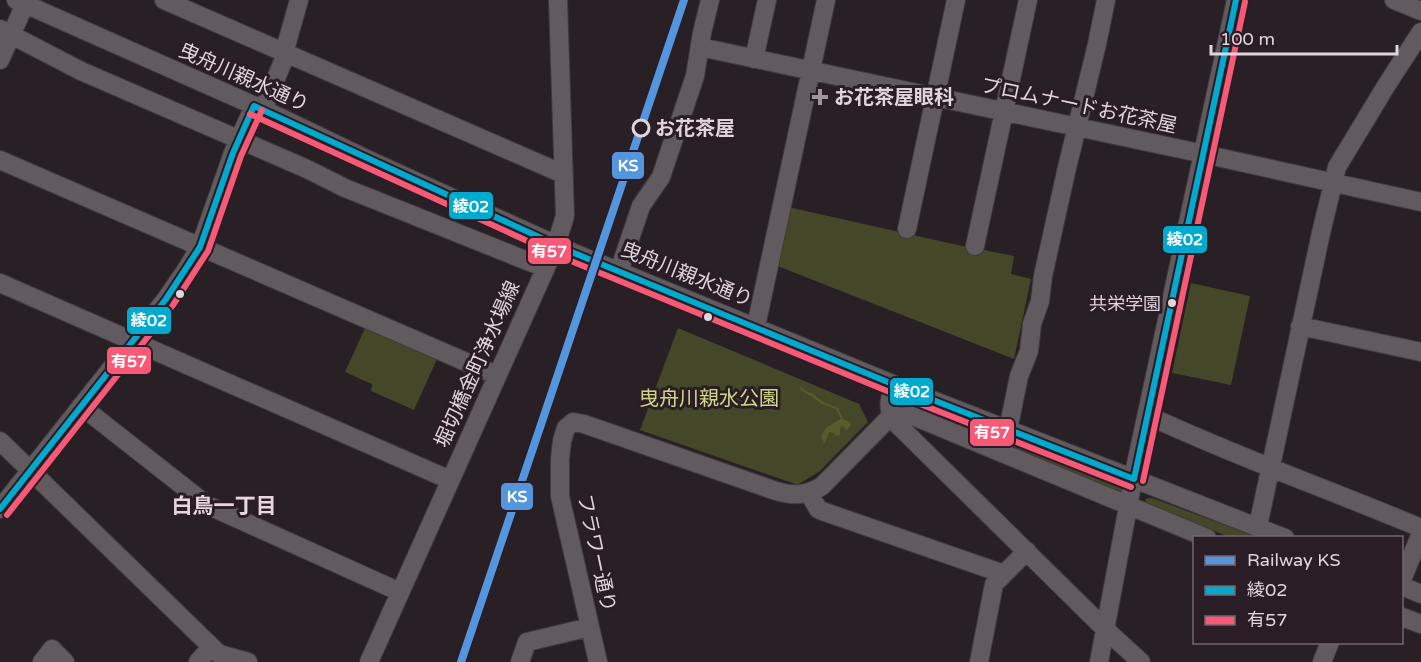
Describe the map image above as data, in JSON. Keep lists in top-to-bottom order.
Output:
{
  "streets": {
    "street": [
      "曳舟川親水通り",
      "プロムナードお花茶屋",
      "堀切橋金町浄水場線",
      "フラワー通り"
    ]
  },
  "crossings": [
    ["曳舟川親水通り", "堀切橋金町浄水場線"]
  ],
  "districts": ["白鳥一丁目"],
  "parks": ["曳舟川親水公園"],
  "places": {
    "health": ["お花茶屋眼科"],
    "other": ["お花茶屋", "共栄学園"]
  },
  "lines": ["rail line KS", "transit line 綾02", "transit line 有57"],
  "legend": ["Railway KS", "綾02", "有57"],
  "scale_bar": "100 m"
}
